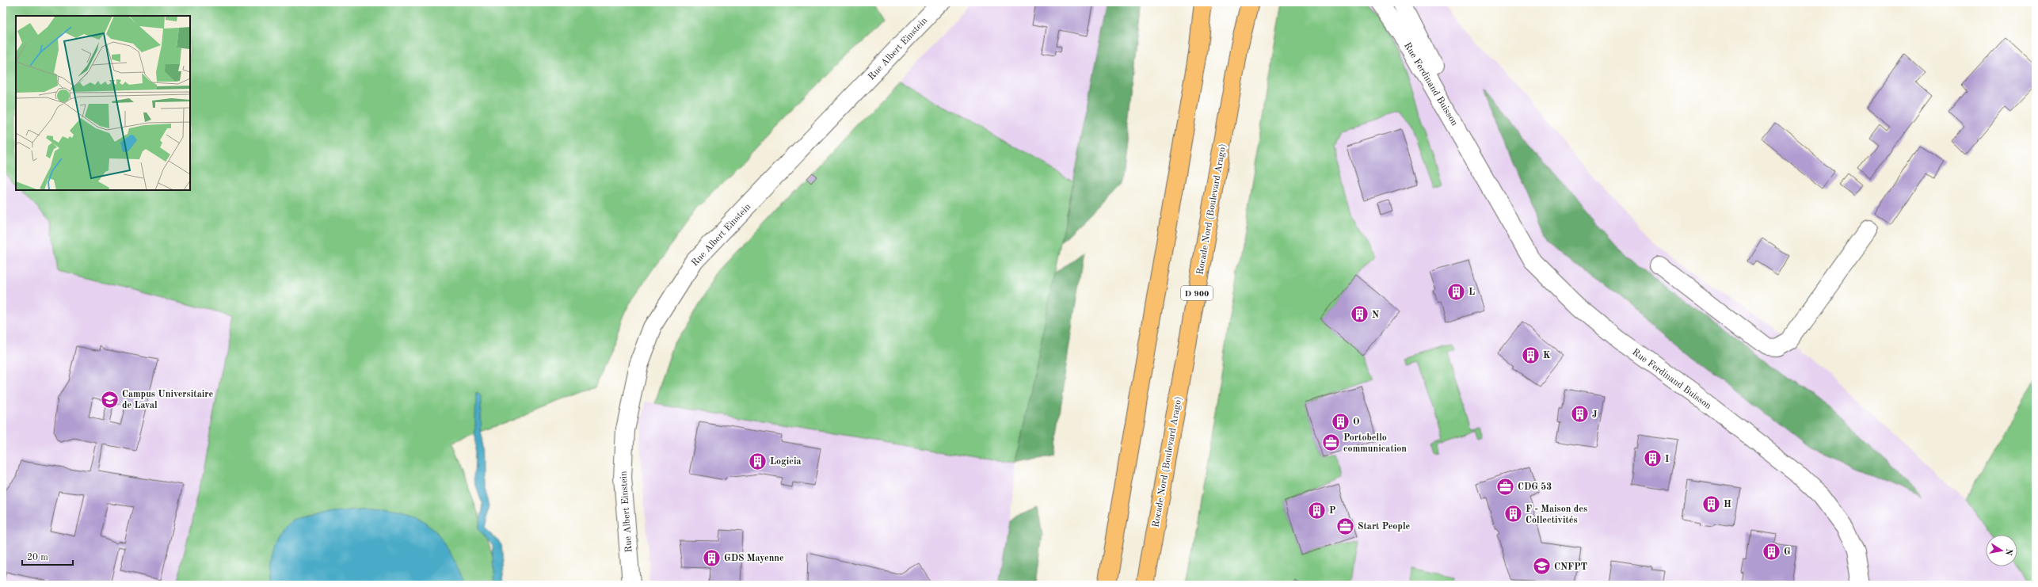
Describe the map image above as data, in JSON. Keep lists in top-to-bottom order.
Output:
{
  "streets": {
    "main road": ["Rocade Nord (Boulevard Arago)", "D 900"],
    "street": ["Rue Albert Einstein", "Rue Ferdinand Buisson"]
  },
  "places": {
    "building": [
      "L",
      "N",
      "K",
      "J",
      "O",
      "I",
      "Logicia",
      "H",
      "P",
      "F - Maison des Collectivités",
      "G",
      "GDS Mayenne"
    ],
    "school or university": ["Campus Universitaire de Laval", "CNFPT"],
    "office": ["Portobello communication", "CDG 53", "Start People"]
  },
  "scale_bar": "20 m",
  "north": "right"
}
